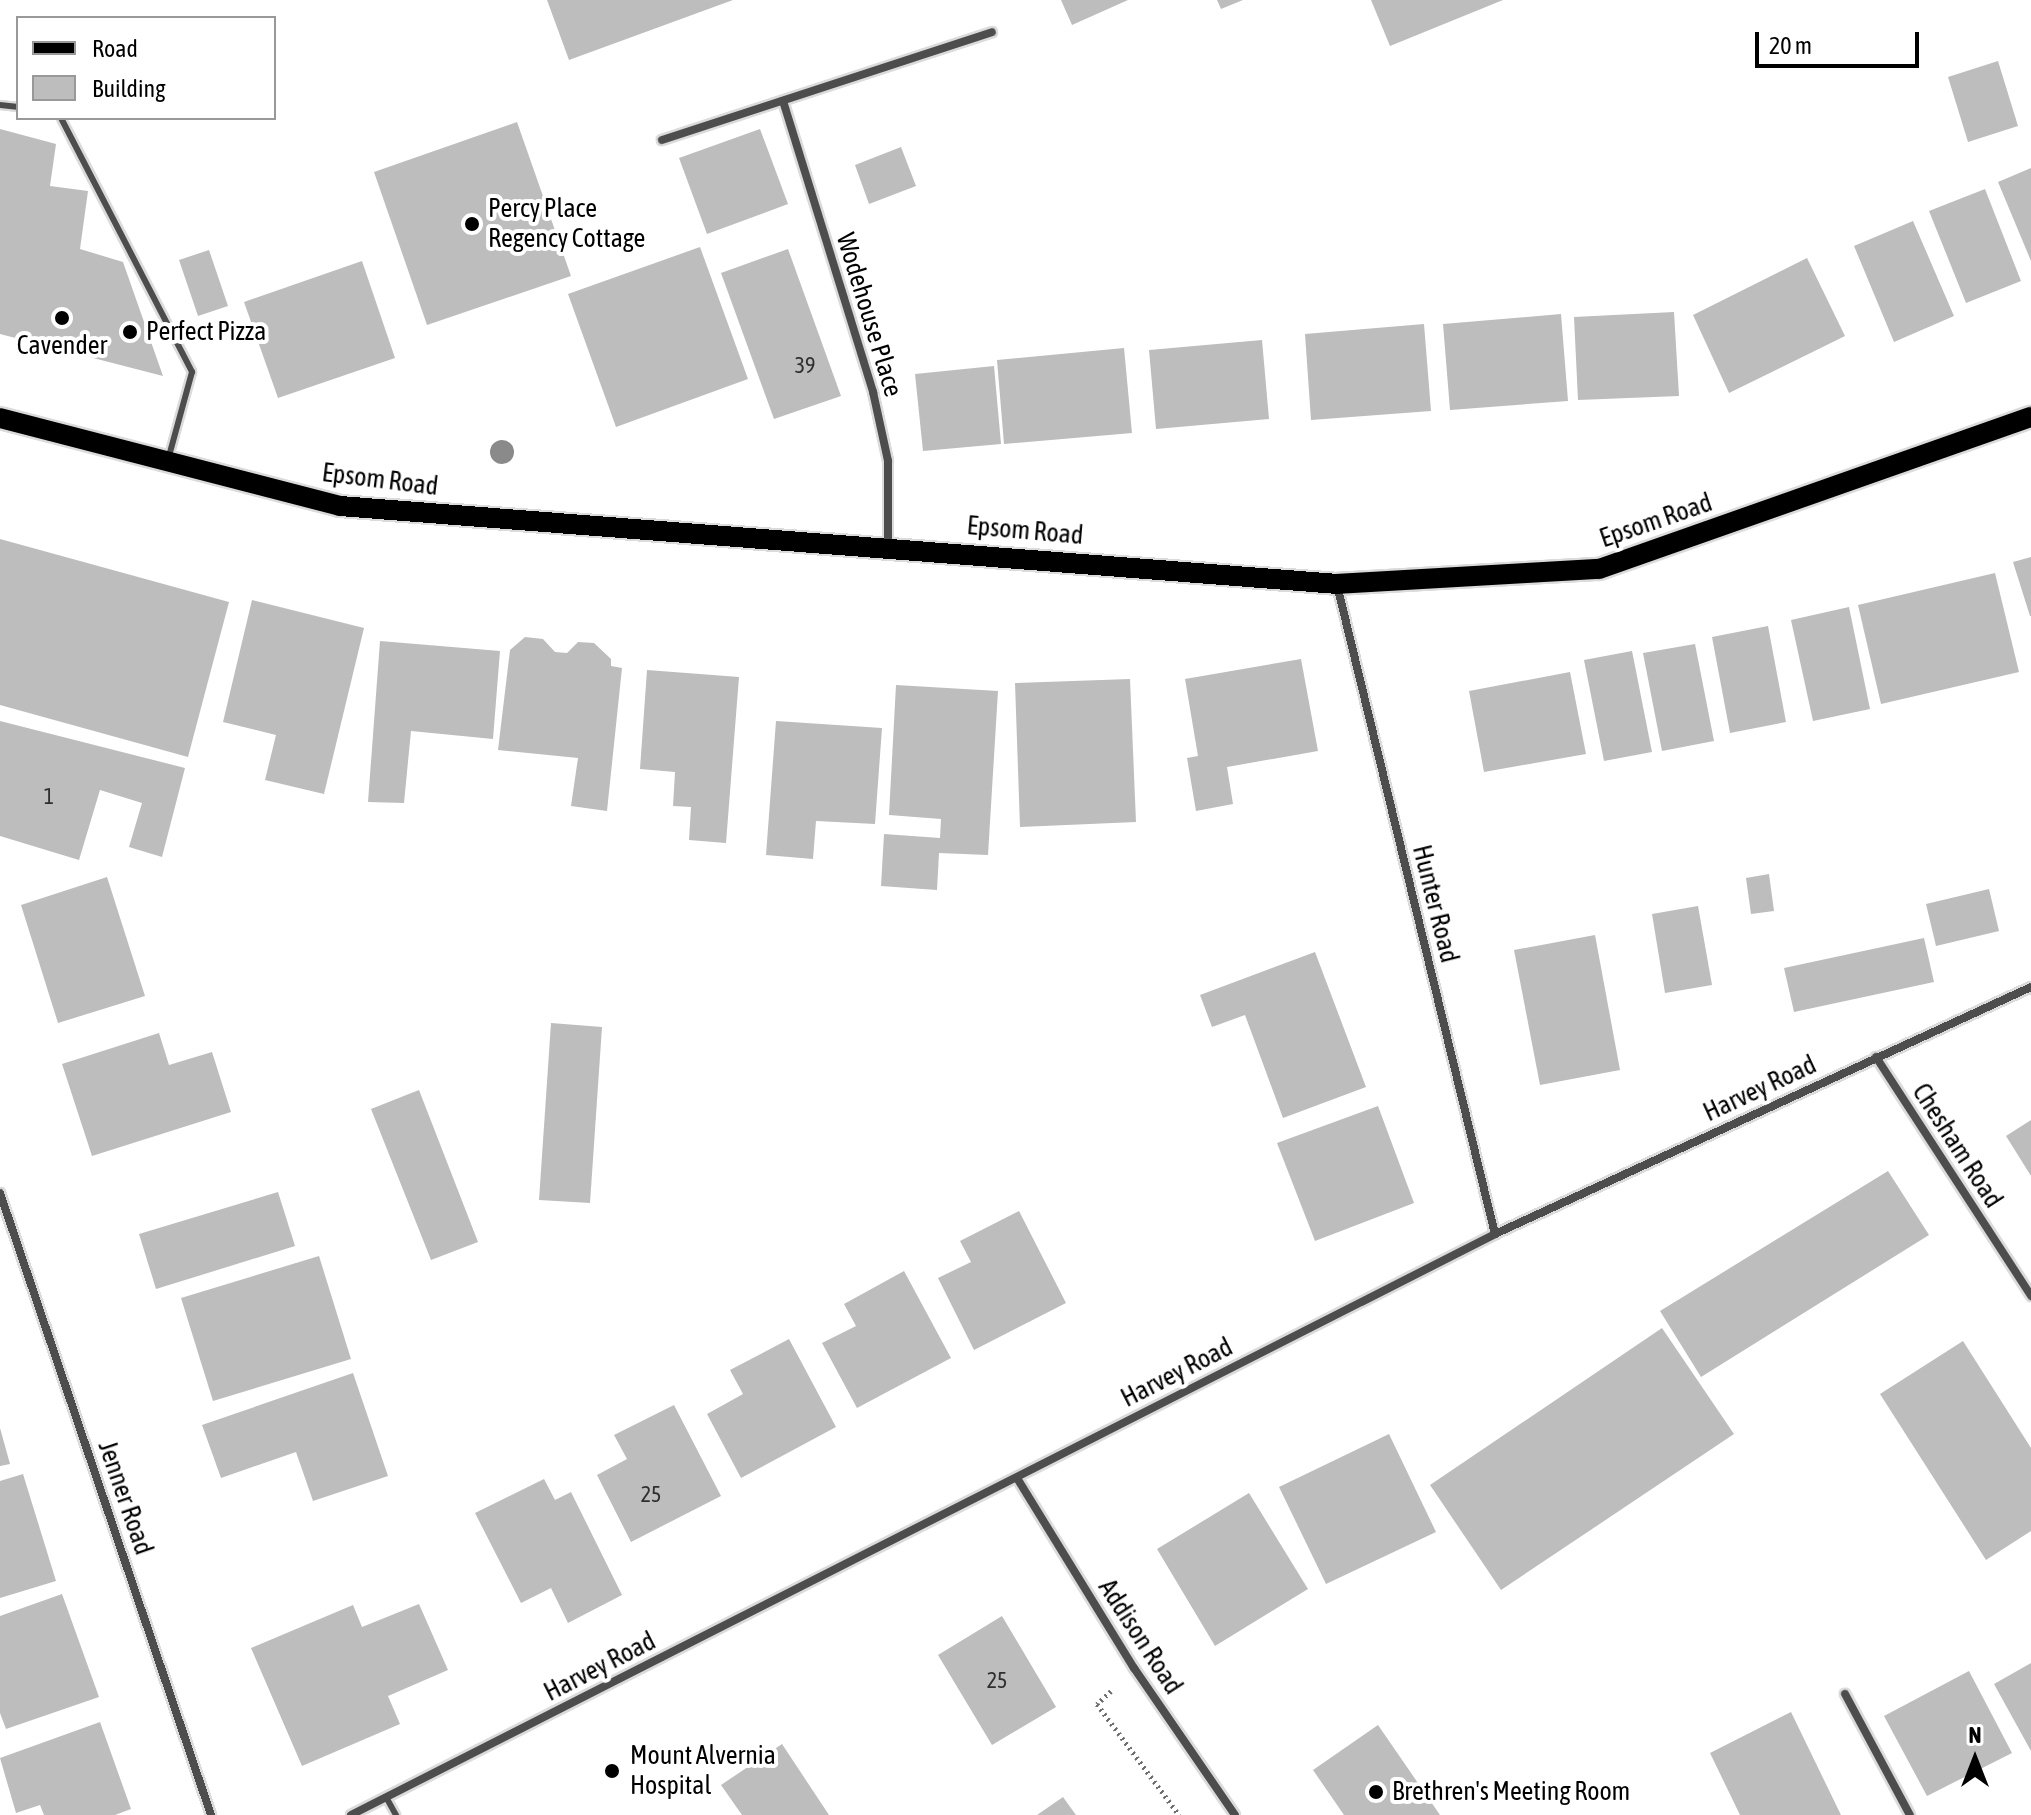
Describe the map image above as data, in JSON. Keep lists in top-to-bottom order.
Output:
{
  "streets": {
    "main road": ["Epsom Road"],
    "street": [
      "Wodehouse Place",
      "Hunter Road",
      "Harvey Road",
      "Chesham Road",
      "Jenner Road",
      "Addison Road"
    ]
  },
  "crossings": [
    ["Wodehouse Place", "Epsom Road"],
    ["Epsom Road", "Hunter Road"],
    ["Hunter Road", "Harvey Road"],
    ["Harvey Road", "Chesham Road"],
    ["Harvey Road", "Addison Road"]
  ],
  "places": [
    "Percy Place Regency Cottage",
    "Cavender",
    "Perfect Pizza",
    "Mount Alvernia Hospital",
    "Brethren's Meeting Room"
  ],
  "house_numbers": [
    "39",
    "1",
    "25",
    "25"
  ],
  "legend": ["Road", "Building"],
  "scale_bar": "20 m",
  "north": "top"
}
